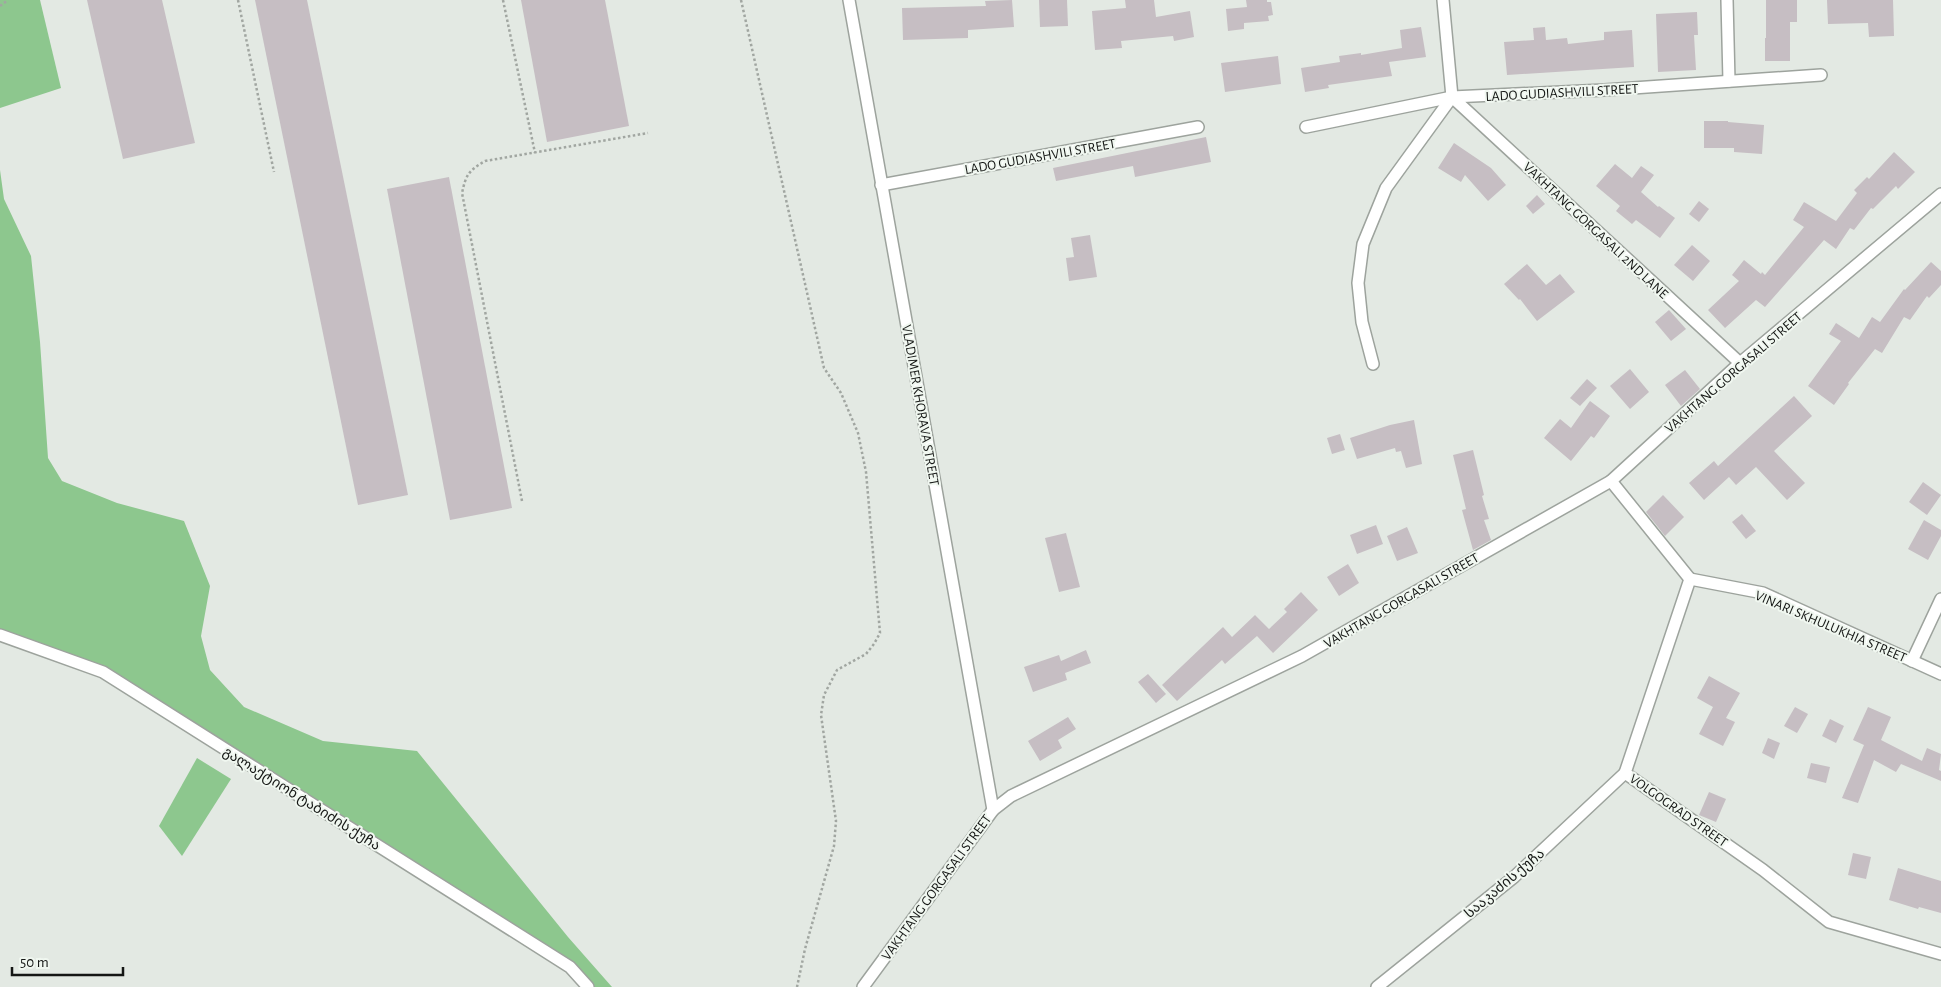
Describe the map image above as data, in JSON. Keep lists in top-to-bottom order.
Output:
{
  "streets": {
    "street": [
      "LADO GUDIASHVILI STREET",
      "VAKHTANG GORGASALI 2ND LANE",
      "VAKHTANG GORGASALI STREET",
      "VLADIMER KHORAVA STREET",
      "VINARI SKHULUKHIA STREET",
      "გალაქტიონ ტაბიძის ქუჩა",
      "VOLGOGRAD STREET",
      "სააკაძის ქუჩა"
    ]
  },
  "crossings": [
    ["LADO GUDIASHVILI STREET", "VAKHTANG GORGASALI 2ND LANE"],
    ["LADO GUDIASHVILI STREET", "VLADIMER KHORAVA STREET"],
    ["VAKHTANG GORGASALI 2ND LANE", "VAKHTANG GORGASALI STREET"],
    ["VAKHTANG GORGASALI STREET", "VLADIMER KHORAVA STREET"],
    ["VINARI SKHULUKHIA STREET", "VOLGOGRAD STREET"],
    ["VOLGOGRAD STREET", "სააკაძის ქუჩა"]
  ],
  "scale_bar": "50 m"
}
